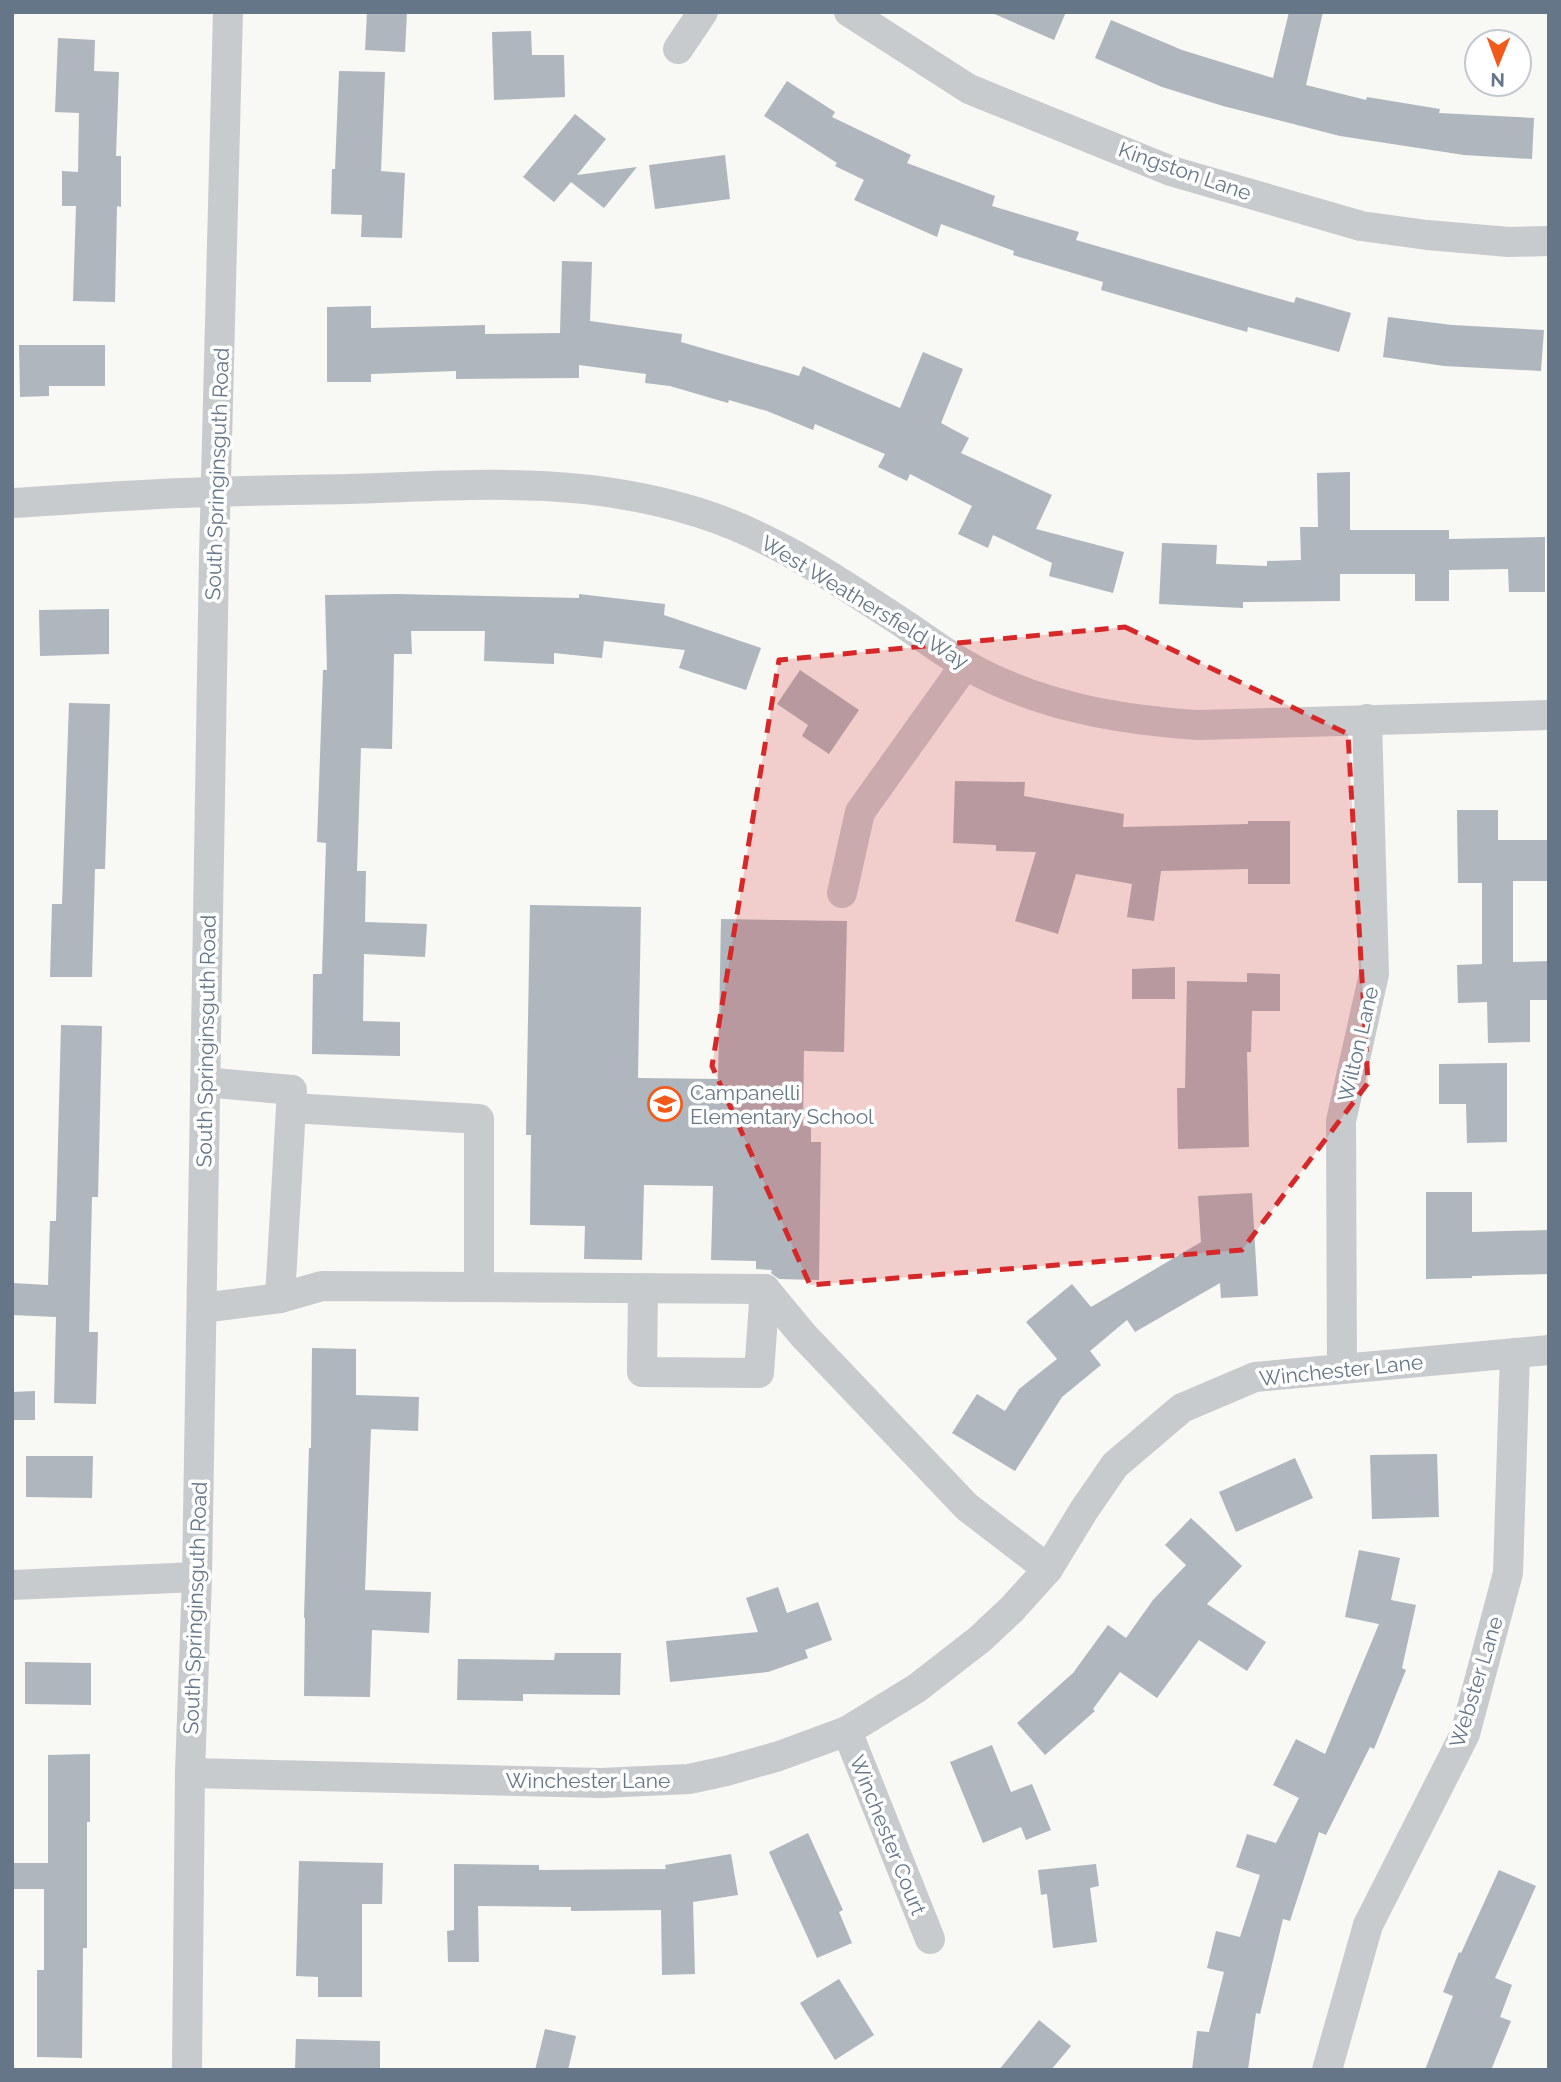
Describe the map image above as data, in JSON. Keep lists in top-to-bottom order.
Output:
{
  "streets": {
    "street": [
      "Kingston Lane",
      "South Springinsguth Road",
      "West Weathersfield Way",
      "Wilton Lane",
      "Winchester Lane",
      "Webster Lane",
      "Winchester Court"
    ]
  },
  "crossings": [
    ["South Springinsguth Road", "West Weathersfield Way"],
    ["South Springinsguth Road", "Winchester Lane"],
    ["West Weathersfield Way", "Wilton Lane"],
    ["Wilton Lane", "Winchester Lane"],
    ["Winchester Lane", "Webster Lane"],
    ["Winchester Lane", "Winchester Court"]
  ],
  "places": {
    "school or university": ["Campanelli Elementary School"]
  },
  "north": "bottom"
}
